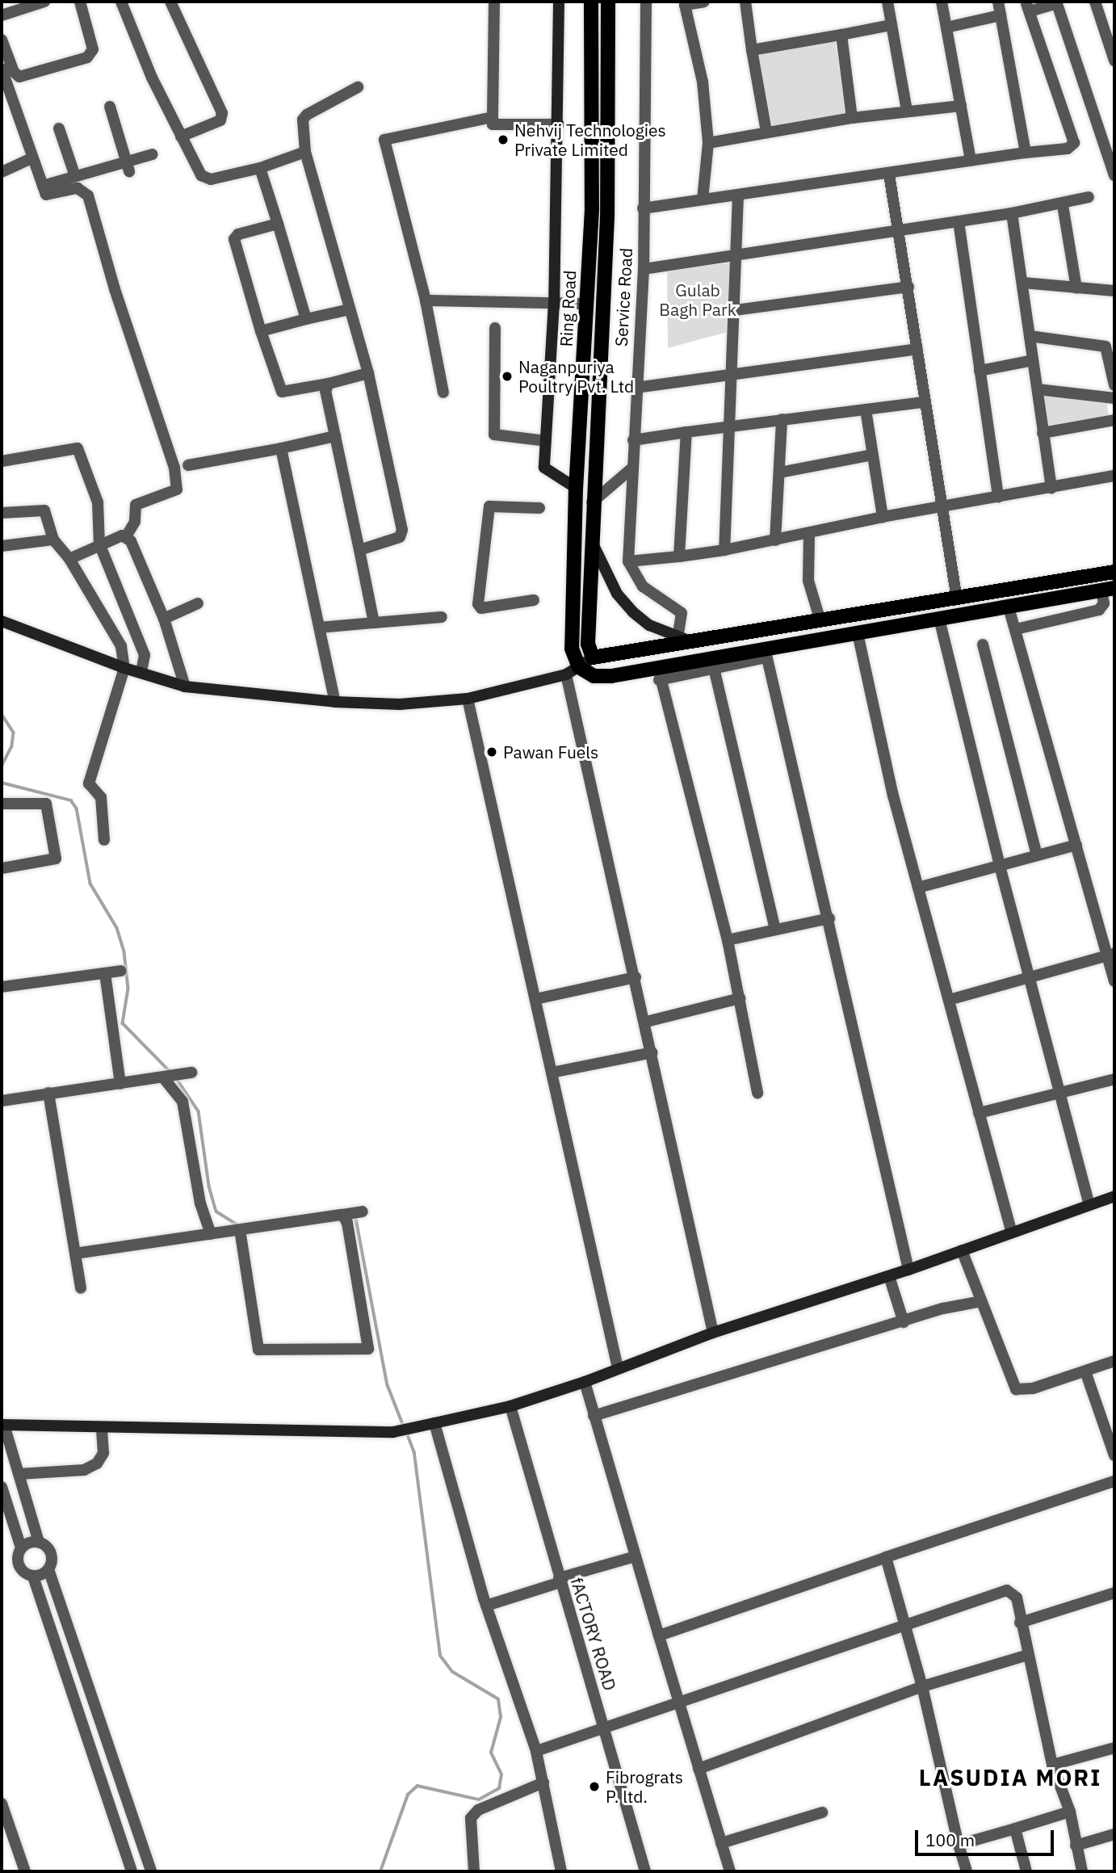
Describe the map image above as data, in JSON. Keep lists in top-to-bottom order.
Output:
{
  "streets": {
    "main road": ["Ring Road"],
    "street": ["Service Road", "fACTORY ROAD"]
  },
  "districts": ["LASUDIA MORI"],
  "parks": ["Gulab Bagh Park"],
  "places": [
    "Nehvij Technologies Private Limited",
    "Naganpuriya Poultry Pvt. Ltd",
    "Pawan Fuels",
    "Fibrograts P. ltd."
  ],
  "scale_bar": "100 m"
}
